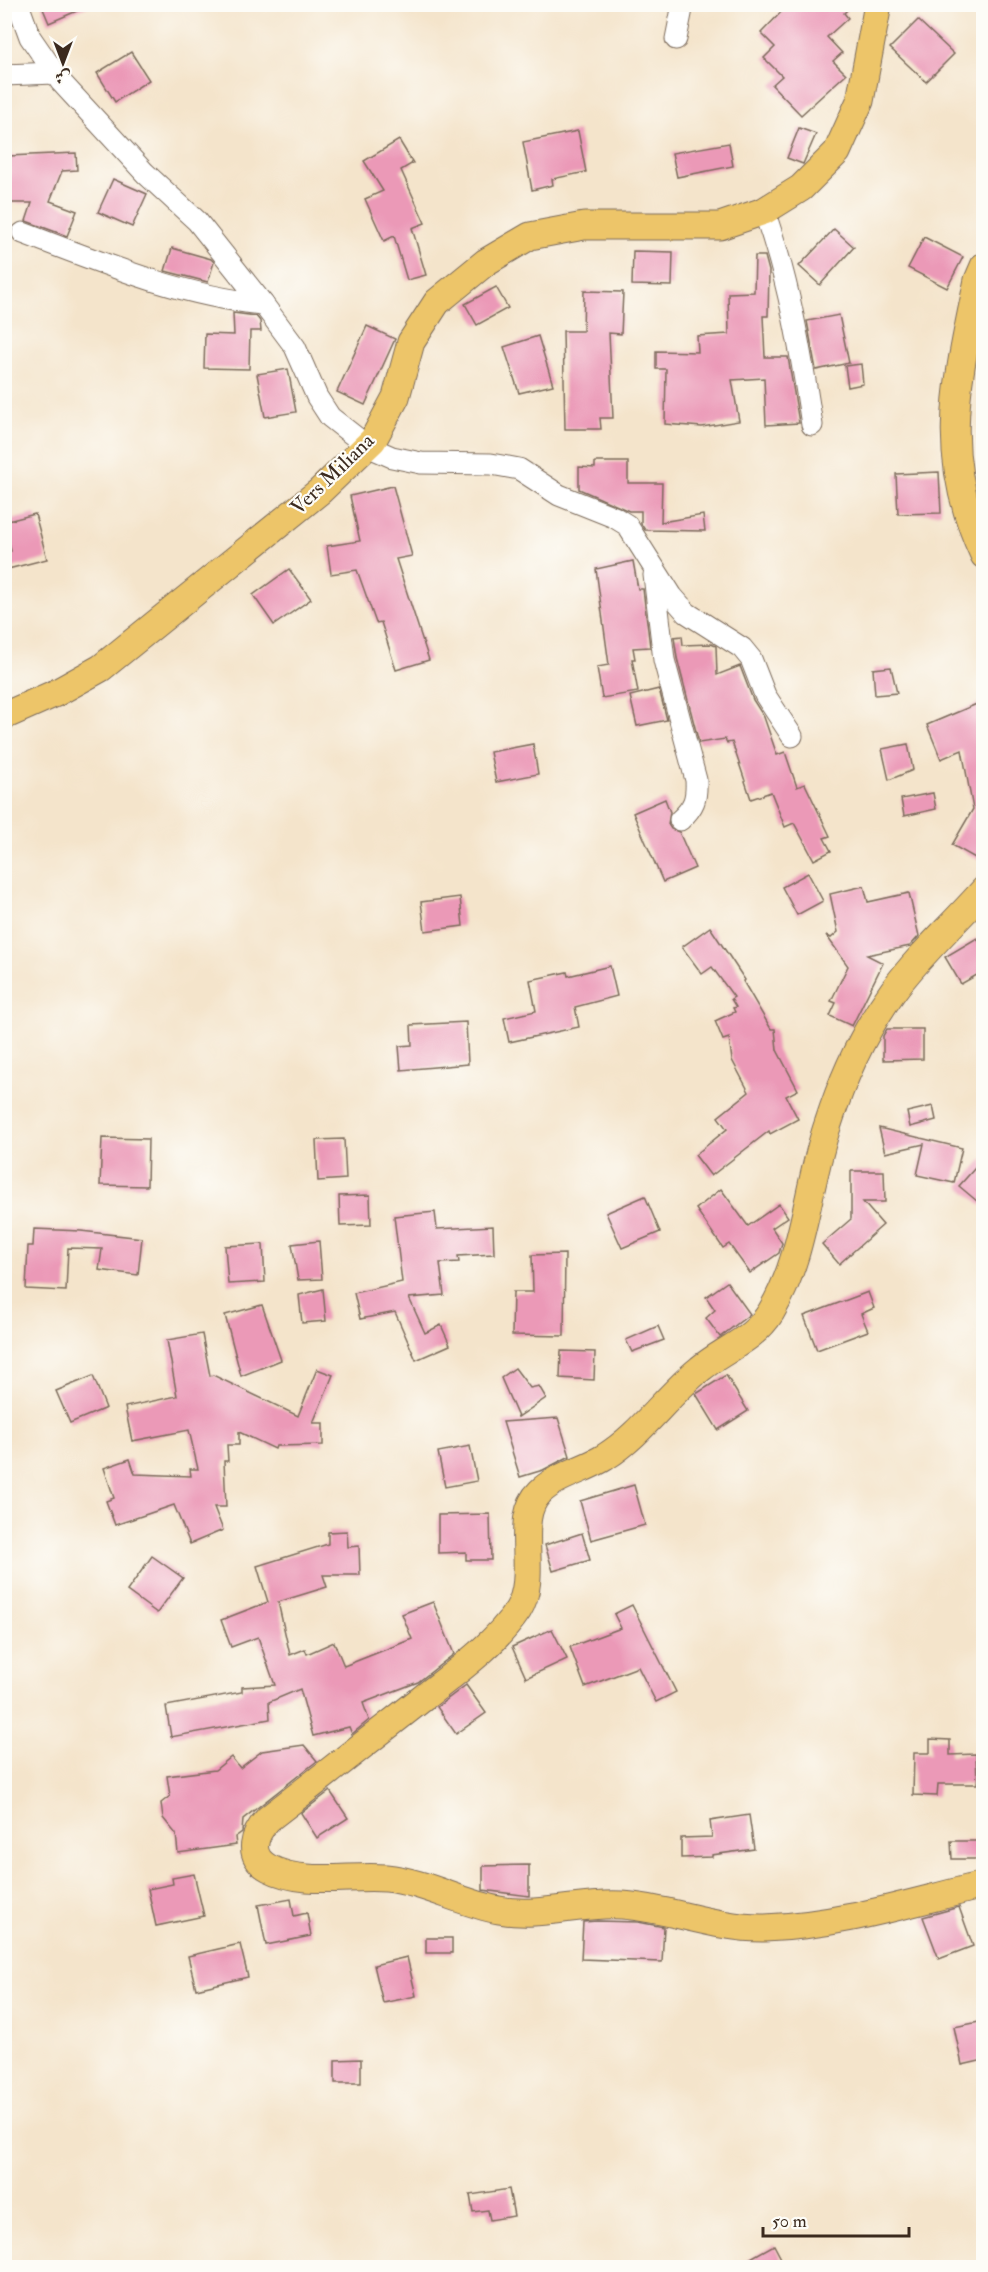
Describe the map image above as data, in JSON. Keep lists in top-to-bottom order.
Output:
{
  "streets": {
    "main road": ["Vers Miliana"]
  },
  "scale_bar": "50 m",
  "north": "bottom"
}
